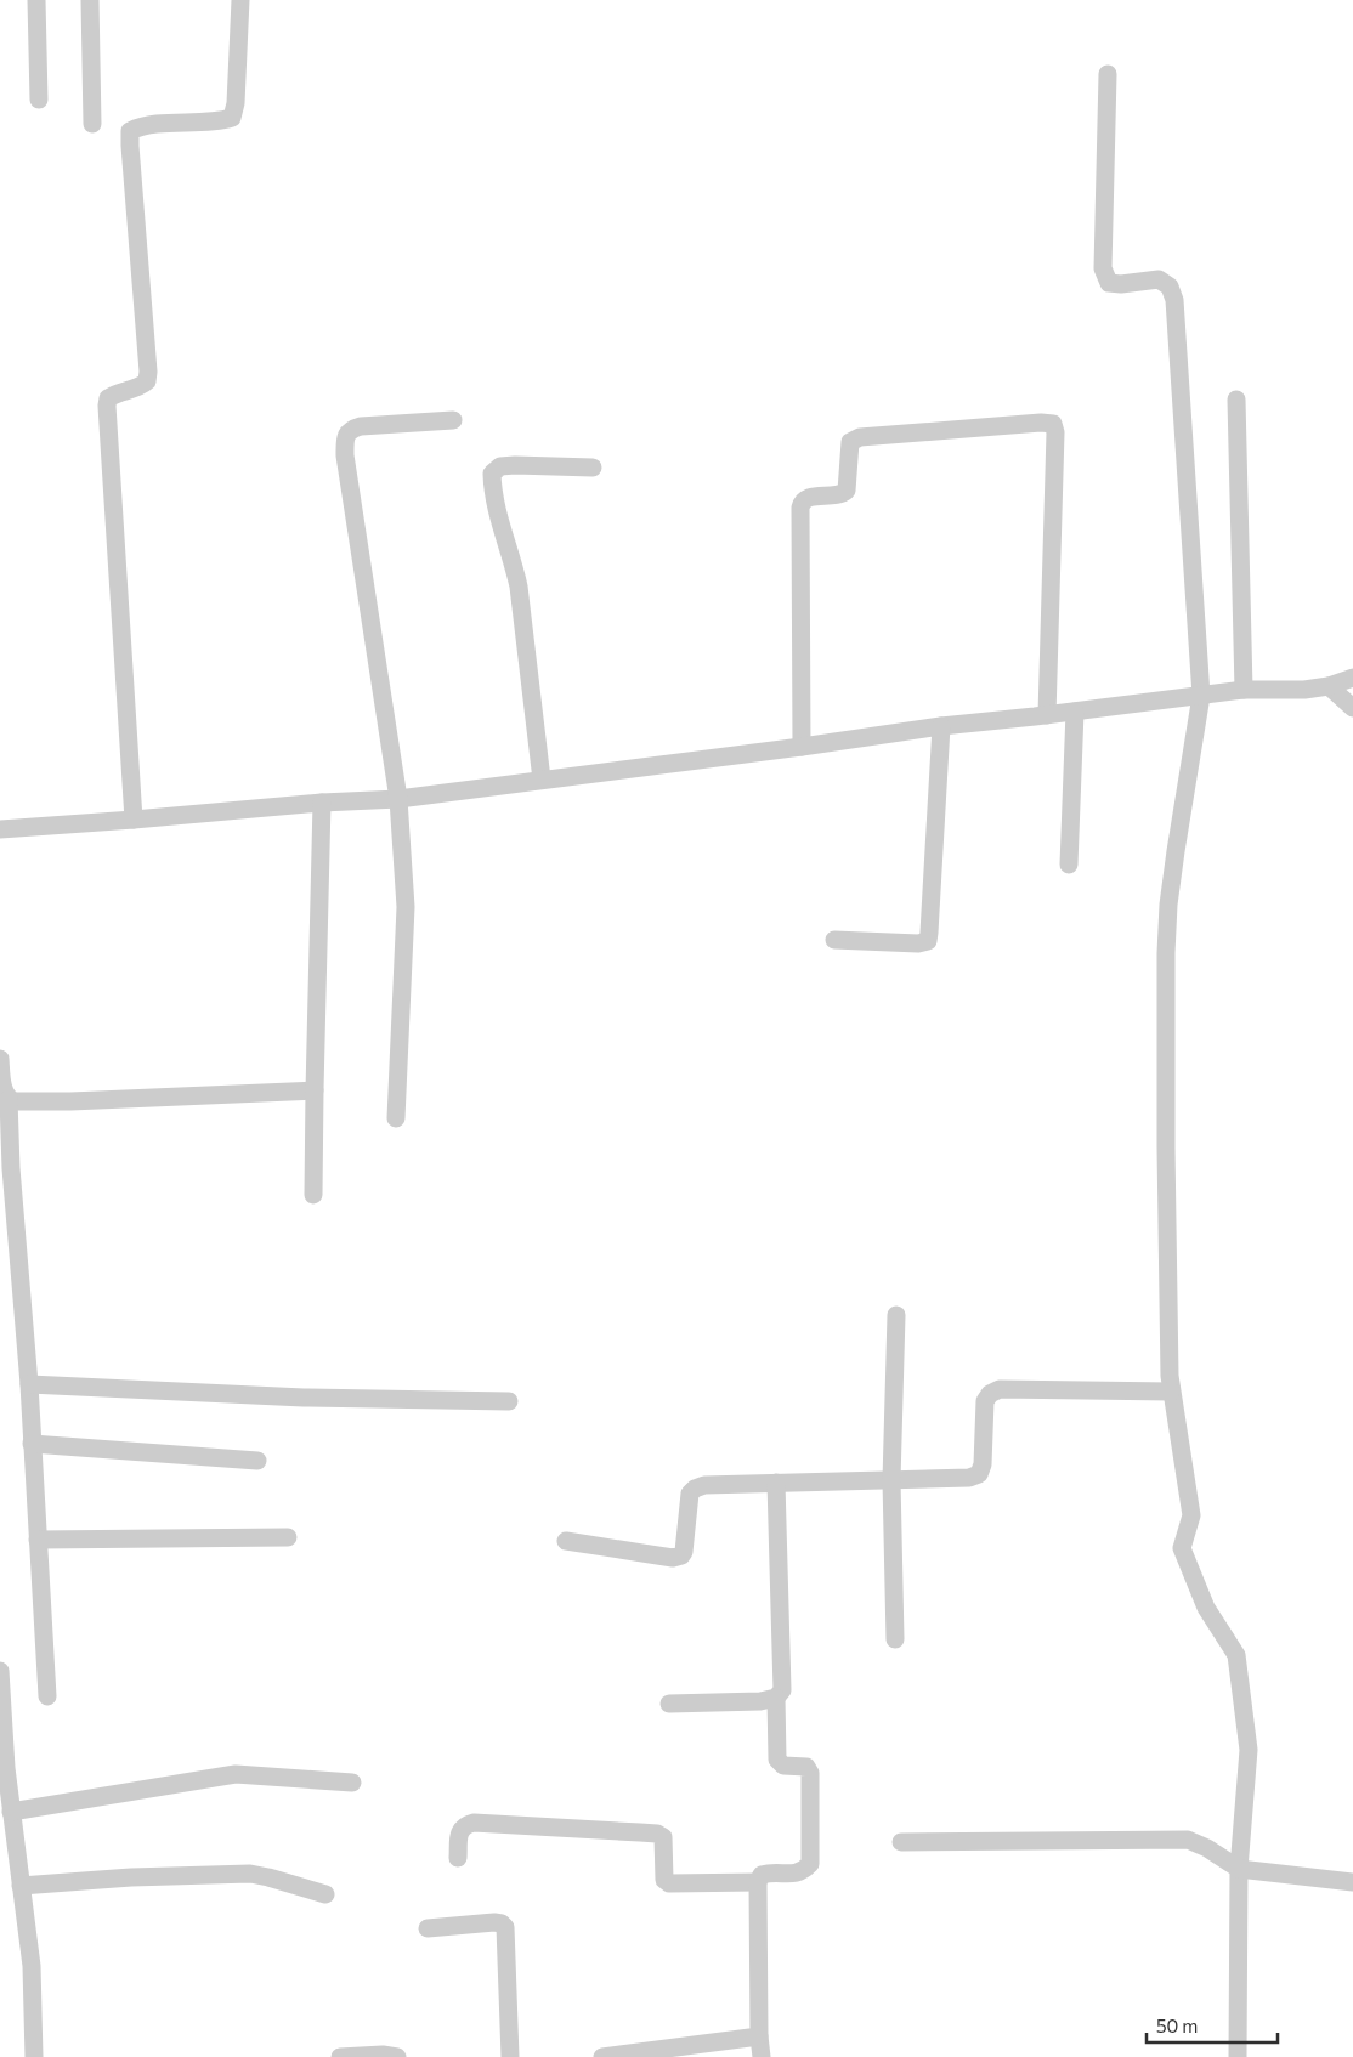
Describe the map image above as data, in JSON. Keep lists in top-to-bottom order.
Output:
{
  "scale_bar": "50 m"
}
